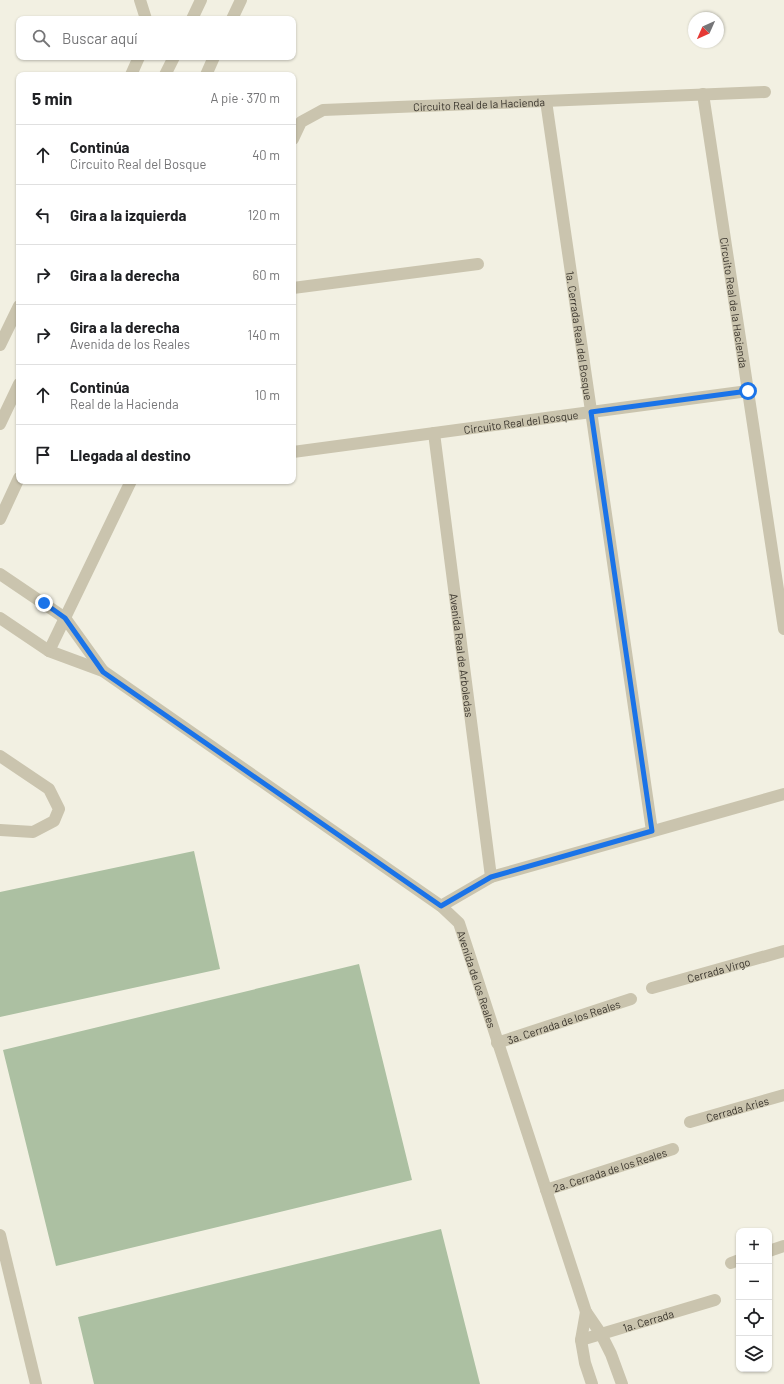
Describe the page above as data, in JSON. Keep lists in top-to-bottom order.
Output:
{
  "streets": {
    "street": [
      "Circuito Real de la Hacienda",
      "1a. Cerrada Real del Bosque",
      "Circuito Real del Bosque",
      "Avenida Real de Arboledas",
      "Cerrada Virgo",
      "Avenida de los Reales",
      "3a. Cerrada de los Reales",
      "Cerrada Aries",
      "2a. Cerrada de los Reales",
      "1a. Cerrada"
    ]
  },
  "crossings": [
    ["Circuito Real de la Hacienda", "1a. Cerrada Real del Bosque"],
    ["Circuito Real de la Hacienda", "Circuito Real del Bosque"],
    ["1a. Cerrada Real del Bosque", "Circuito Real del Bosque"],
    ["Circuito Real del Bosque", "Avenida Real de Arboledas"],
    ["Avenida de los Reales", "3a. Cerrada de los Reales"],
    ["Avenida de los Reales", "2a. Cerrada de los Reales"],
    ["Avenida de los Reales", "1a. Cerrada"]
  ],
  "north": "bottom left",
  "page": {
    "search": "Buscar aquí",
    "heading": ["5 min", "A pie · 370 m"],
    "list": [
      ["Continúa", "Circuito Real del Bosque", "40 m"],
      ["Gira a la izquierda", "120 m"],
      ["Gira a la derecha", "60 m"],
      ["Gira a la derecha", "Avenida de los Reales", "140 m"],
      ["Continúa", "Real de la Hacienda", "10 m"],
      "Llegada al destino"
    ],
    "map_buttons": ["+", "−"]
  }
}
